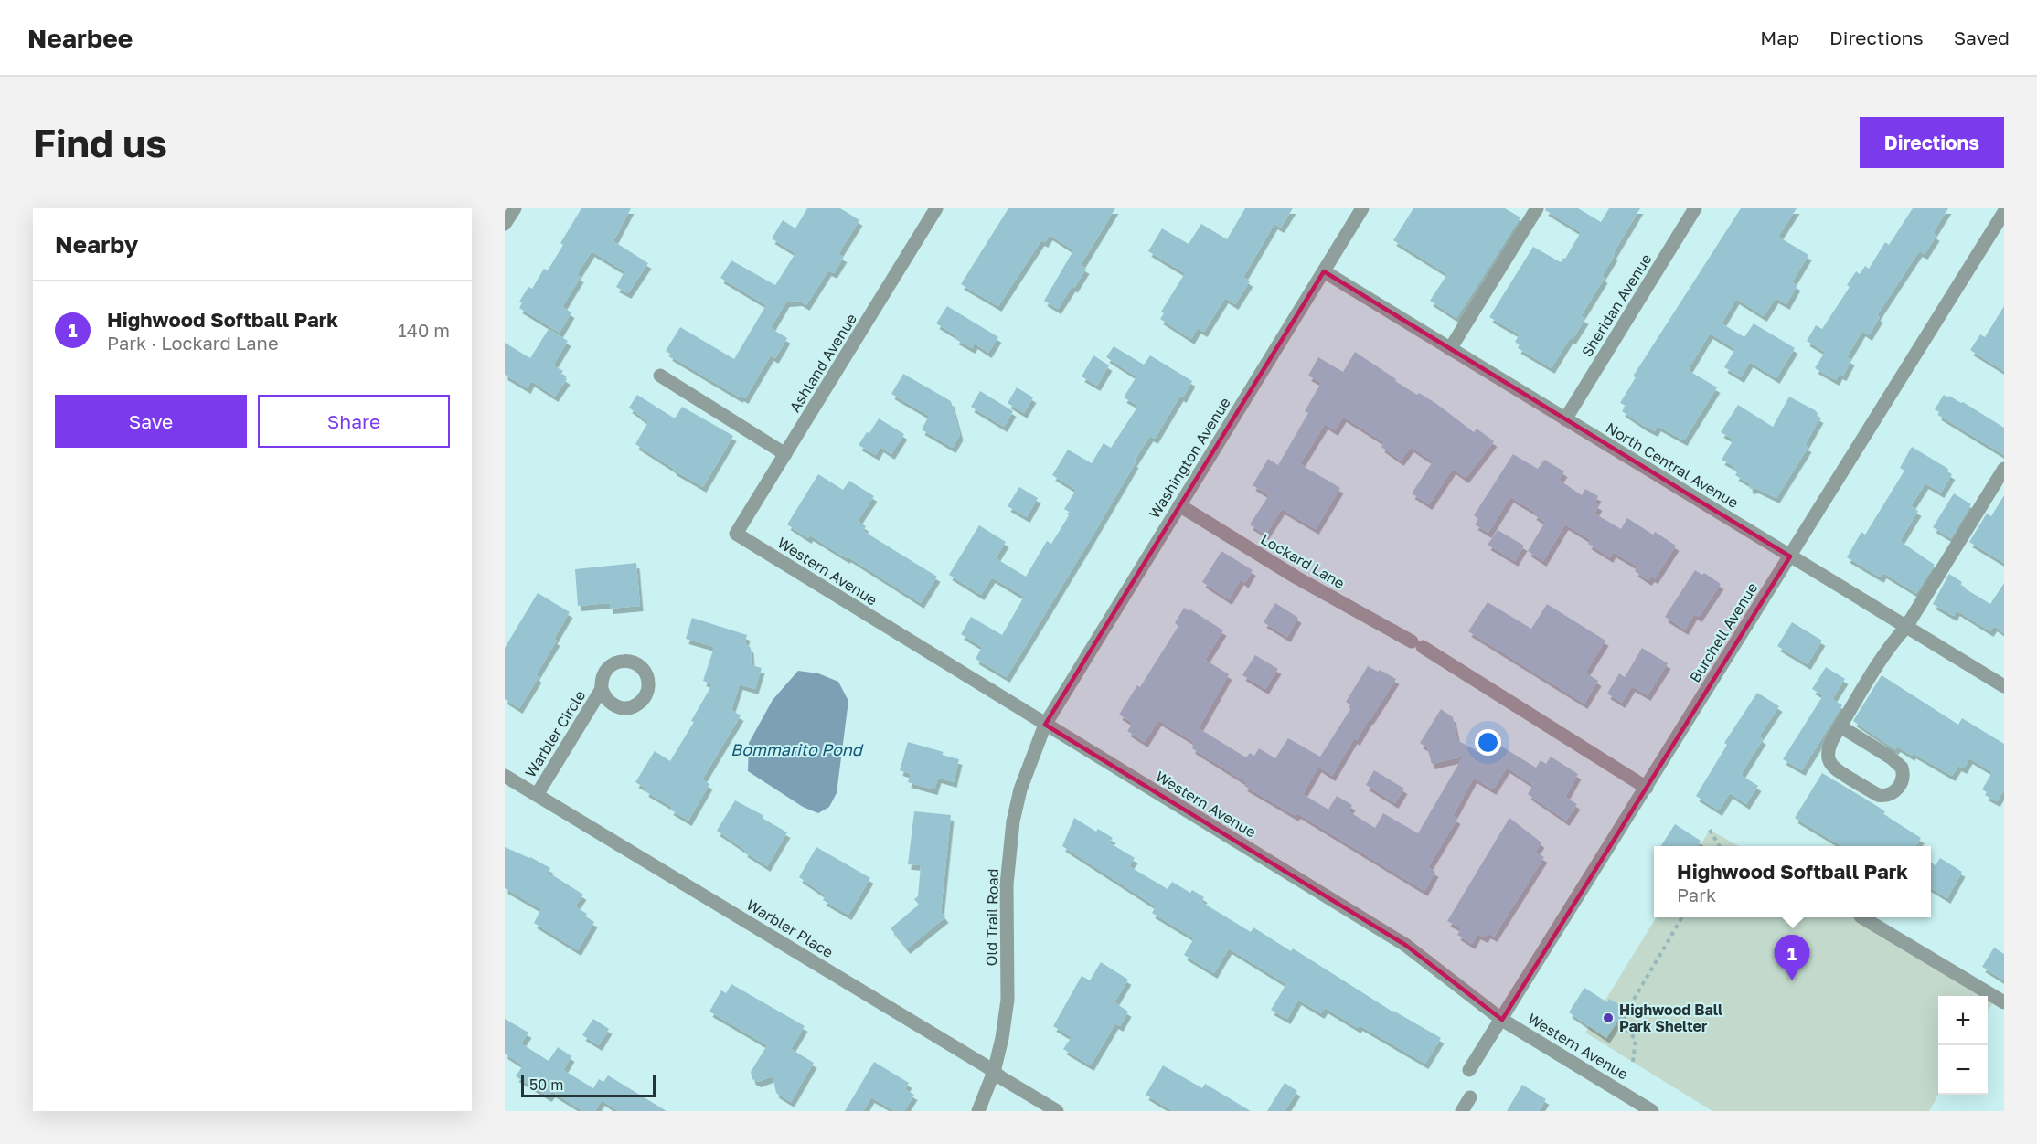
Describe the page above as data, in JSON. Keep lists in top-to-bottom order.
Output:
{
  "streets": {
    "street": [
      "Sheridan Avenue",
      "Ashland Avenue",
      "Washington Avenue",
      "North Central Avenue",
      "Lockard Lane",
      "Western Avenue",
      "Burchell Avenue",
      "Warbler Circle",
      "Old Trail Road",
      "Warbler Place"
    ]
  },
  "crossings": [
    ["Sheridan Avenue", "North Central Avenue"],
    ["Ashland Avenue", "Western Avenue"],
    ["Washington Avenue", "North Central Avenue"],
    ["Washington Avenue", "Lockard Lane"],
    ["Washington Avenue", "Western Avenue"],
    ["Washington Avenue", "Old Trail Road"],
    ["North Central Avenue", "Burchell Avenue"],
    ["Lockard Lane", "Burchell Avenue"],
    ["Western Avenue", "Burchell Avenue"],
    ["Western Avenue", "Old Trail Road"],
    ["Warbler Circle", "Warbler Place"],
    ["Old Trail Road", "Warbler Place"]
  ],
  "water": ["Bommarito Pond"],
  "places": ["Highwood Ball Park Shelter"],
  "scale_bar": "50 m",
  "page": {
    "header": "Nearbee",
    "nav": ["Map", "Directions", "Saved"],
    "buttons": [
      "Directions",
      ["Save", "Share"]
    ],
    "title": "Find us",
    "heading": "Nearby",
    "list": [
      {
        "mark": "1",
        "name": "Highwood Softball Park",
        "note": "Park · Lockard Lane",
        "value": "140 m"
      }
    ],
    "popup": ["Highwood Softball Park", "Park"],
    "pins": "1",
    "map_buttons": ["+", "−"],
    "scale": "50 m"
  }
}
